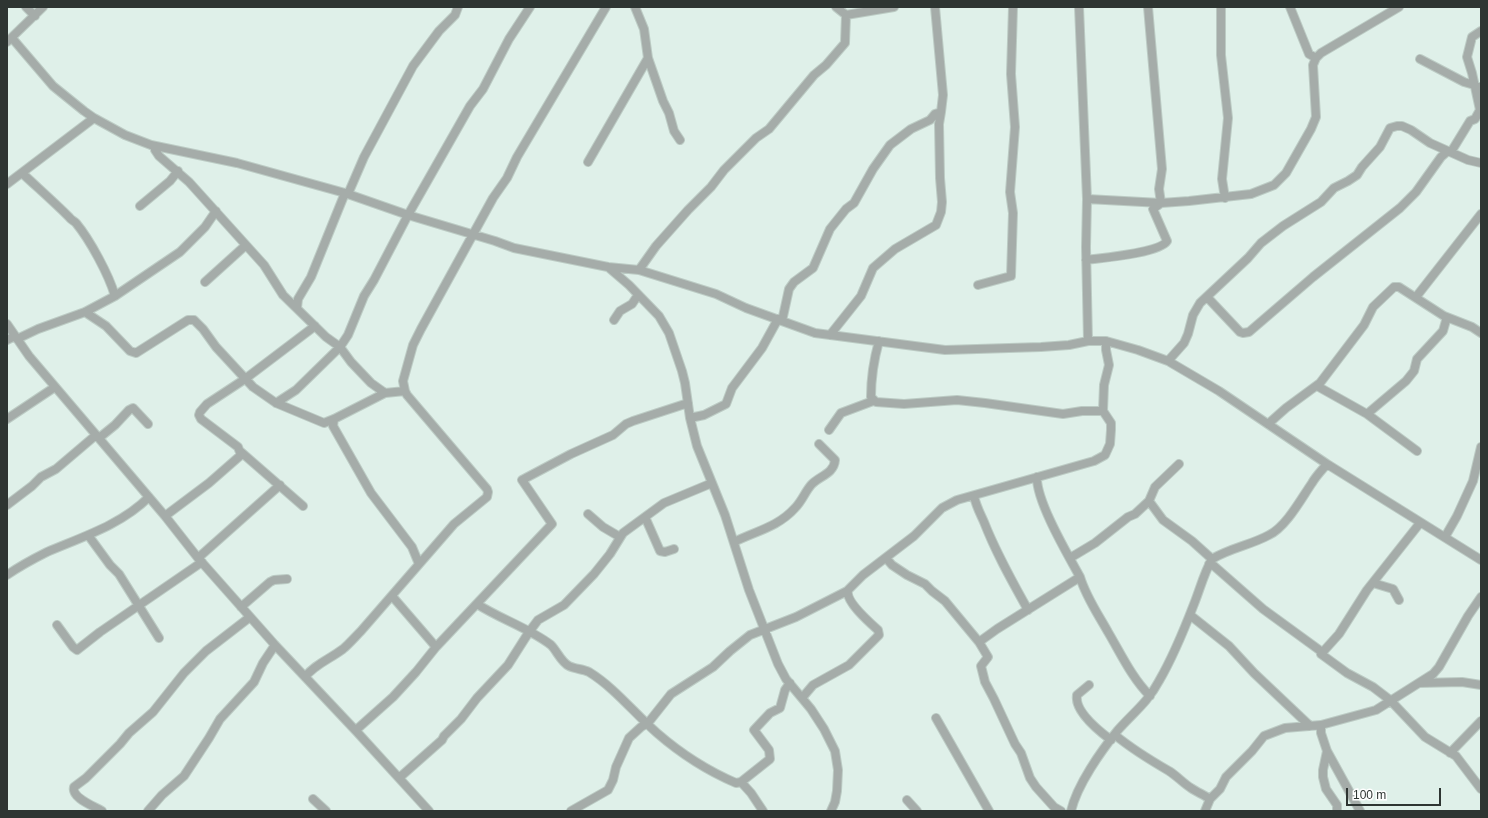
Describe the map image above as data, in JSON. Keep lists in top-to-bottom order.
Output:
{
  "scale_bar": "100 m"
}
